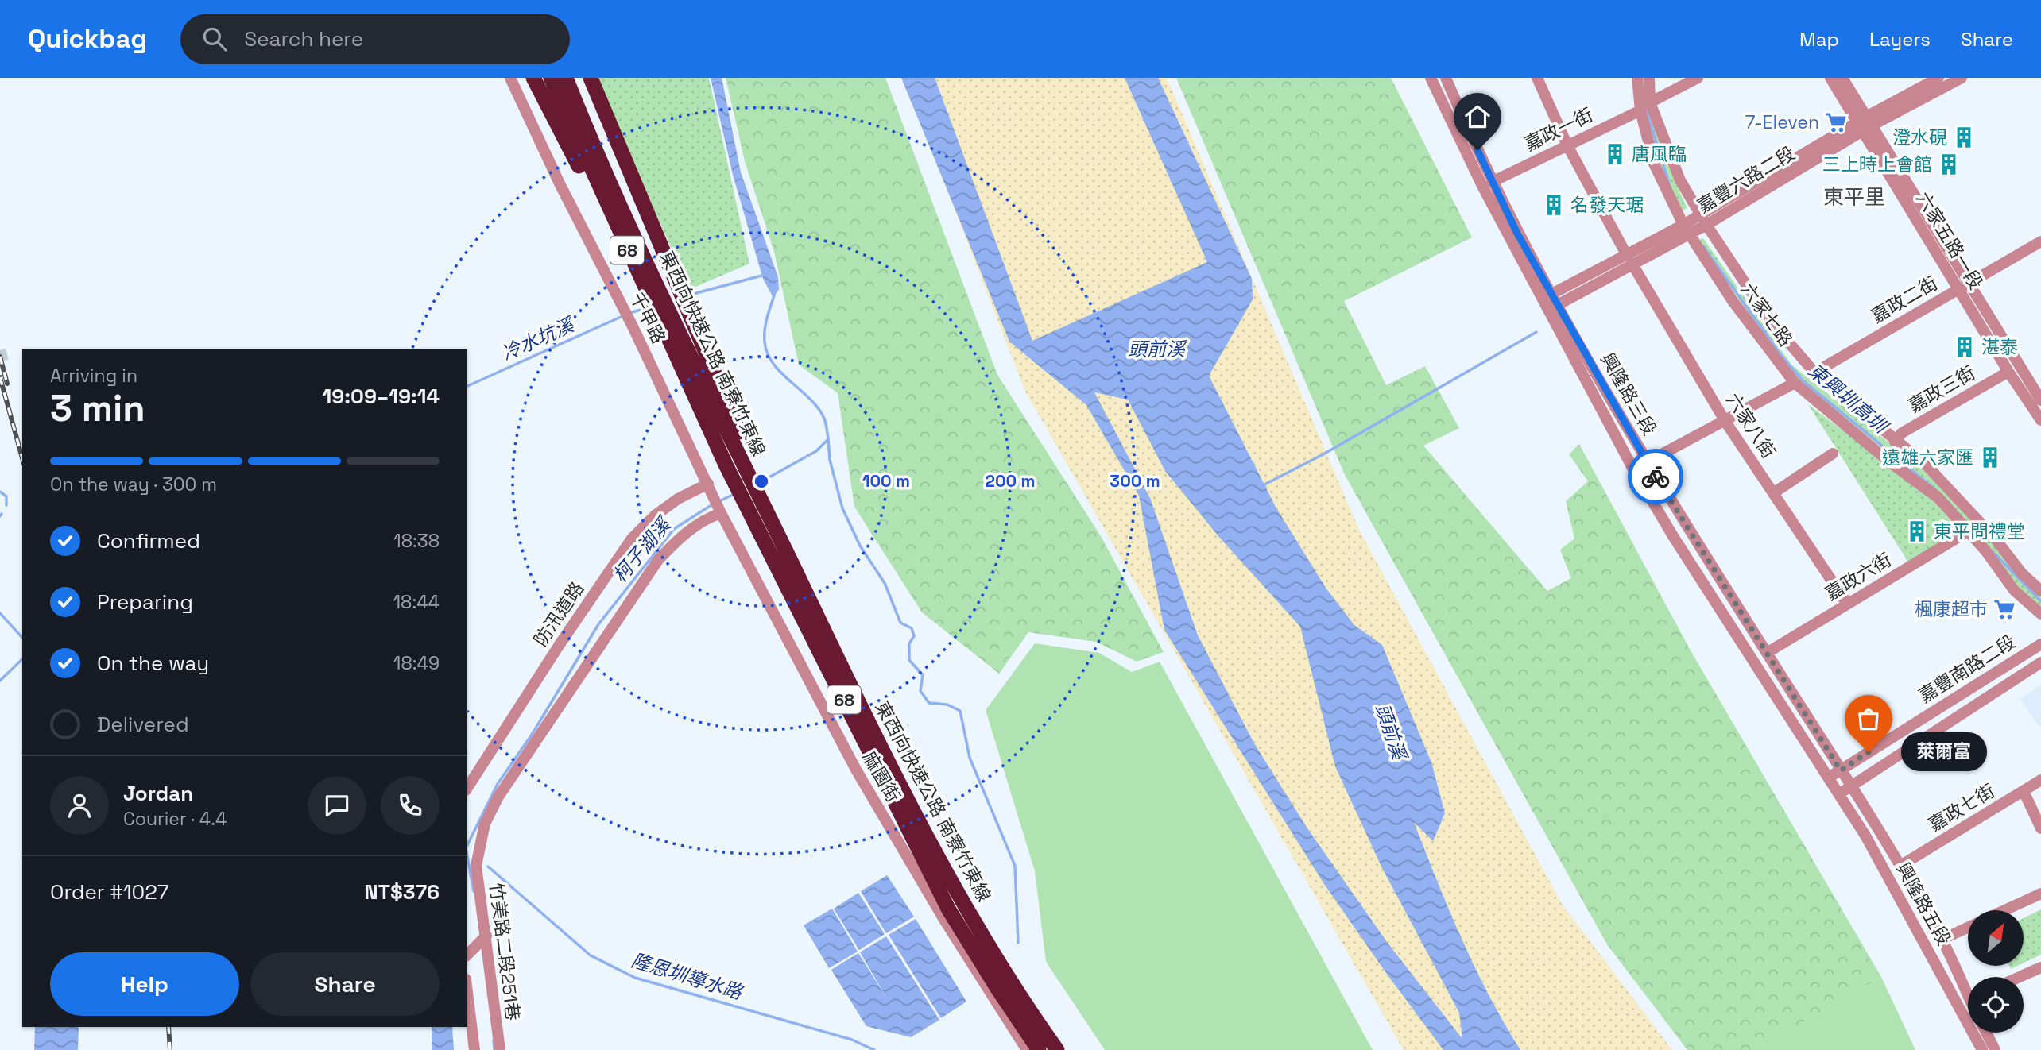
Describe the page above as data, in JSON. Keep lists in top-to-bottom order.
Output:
{
  "streets": {
    "highway": ["68", "東西向快速公路 南寮竹東線"],
    "street": [
      "嘉政一街",
      "嘉豐六路二段",
      "六家五路一段",
      "嘉政二街",
      "六家七路",
      "千甲路",
      "嘉政三街",
      "興隆路三段",
      "六家八街",
      "嘉政六街",
      "防汛道路",
      "嘉豐南路二段",
      "麻園街",
      "嘉政七街",
      "興隆路五段",
      "竹美路二段251巷"
    ]
  },
  "crossings": [
    ["嘉政一街", "六家七路"],
    ["嘉政一街", "興隆路三段"],
    ["嘉政一街", "六家八街"],
    ["嘉豐六路二段", "六家五路一段"],
    ["嘉豐六路二段", "六家七路"],
    ["嘉豐六路二段", "興隆路三段"],
    ["嘉豐六路二段", "六家八街"],
    ["六家五路一段", "嘉政二街"],
    ["六家五路一段", "嘉政三街"],
    ["嘉政二街", "六家七路"],
    ["六家七路", "嘉政三街"],
    ["六家七路", "嘉政六街"],
    ["千甲路", "防汛道路"],
    ["千甲路", "麻園街"],
    ["千甲路", "竹美路二段251巷"],
    ["興隆路三段", "嘉政六街"],
    ["興隆路三段", "嘉豐南路二段"],
    ["興隆路三段", "興隆路五段"],
    ["六家八街", "嘉政六街"],
    ["嘉豐南路二段", "興隆路五段"],
    ["麻園街", "竹美路二段251巷"],
    ["嘉政七街", "興隆路五段"]
  ],
  "districts": ["東平里"],
  "water": [
    "冷水坑溪",
    "頭前溪",
    "東興圳高圳",
    "柯子湖溪",
    "隆恩圳導水路"
  ],
  "places": {
    "supermarket": ["7-Eleven", "楓康超市"],
    "building": [
      "澄水硯",
      "唐風臨",
      "三上時上會館",
      "名發天琚",
      "湛泰",
      "遠雄六家匯",
      "東平問禮堂"
    ],
    "other": ["萊爾富"]
  },
  "north": "top right",
  "page": {
    "header": "Quickbag",
    "search": "Search here",
    "nav": ["Map", "Layers", "Share"],
    "heading": ["3 min", "Arriving in", "19:09–19:14"],
    "panel": [
      "Jordan",
      "Courier · 4.4",
      "Order #1027",
      "NT$376"
    ],
    "bar": "On the way · 300 m",
    "list": [
      ["Confirmed", "18:38"],
      ["Preparing", "18:44"],
      ["On the way", "18:49"],
      "Delivered"
    ],
    "bubble": "萊爾富",
    "buttons": ["Help", "Share"]
  },
  "rings": ["100 m", "200 m", "300 m"]
}
